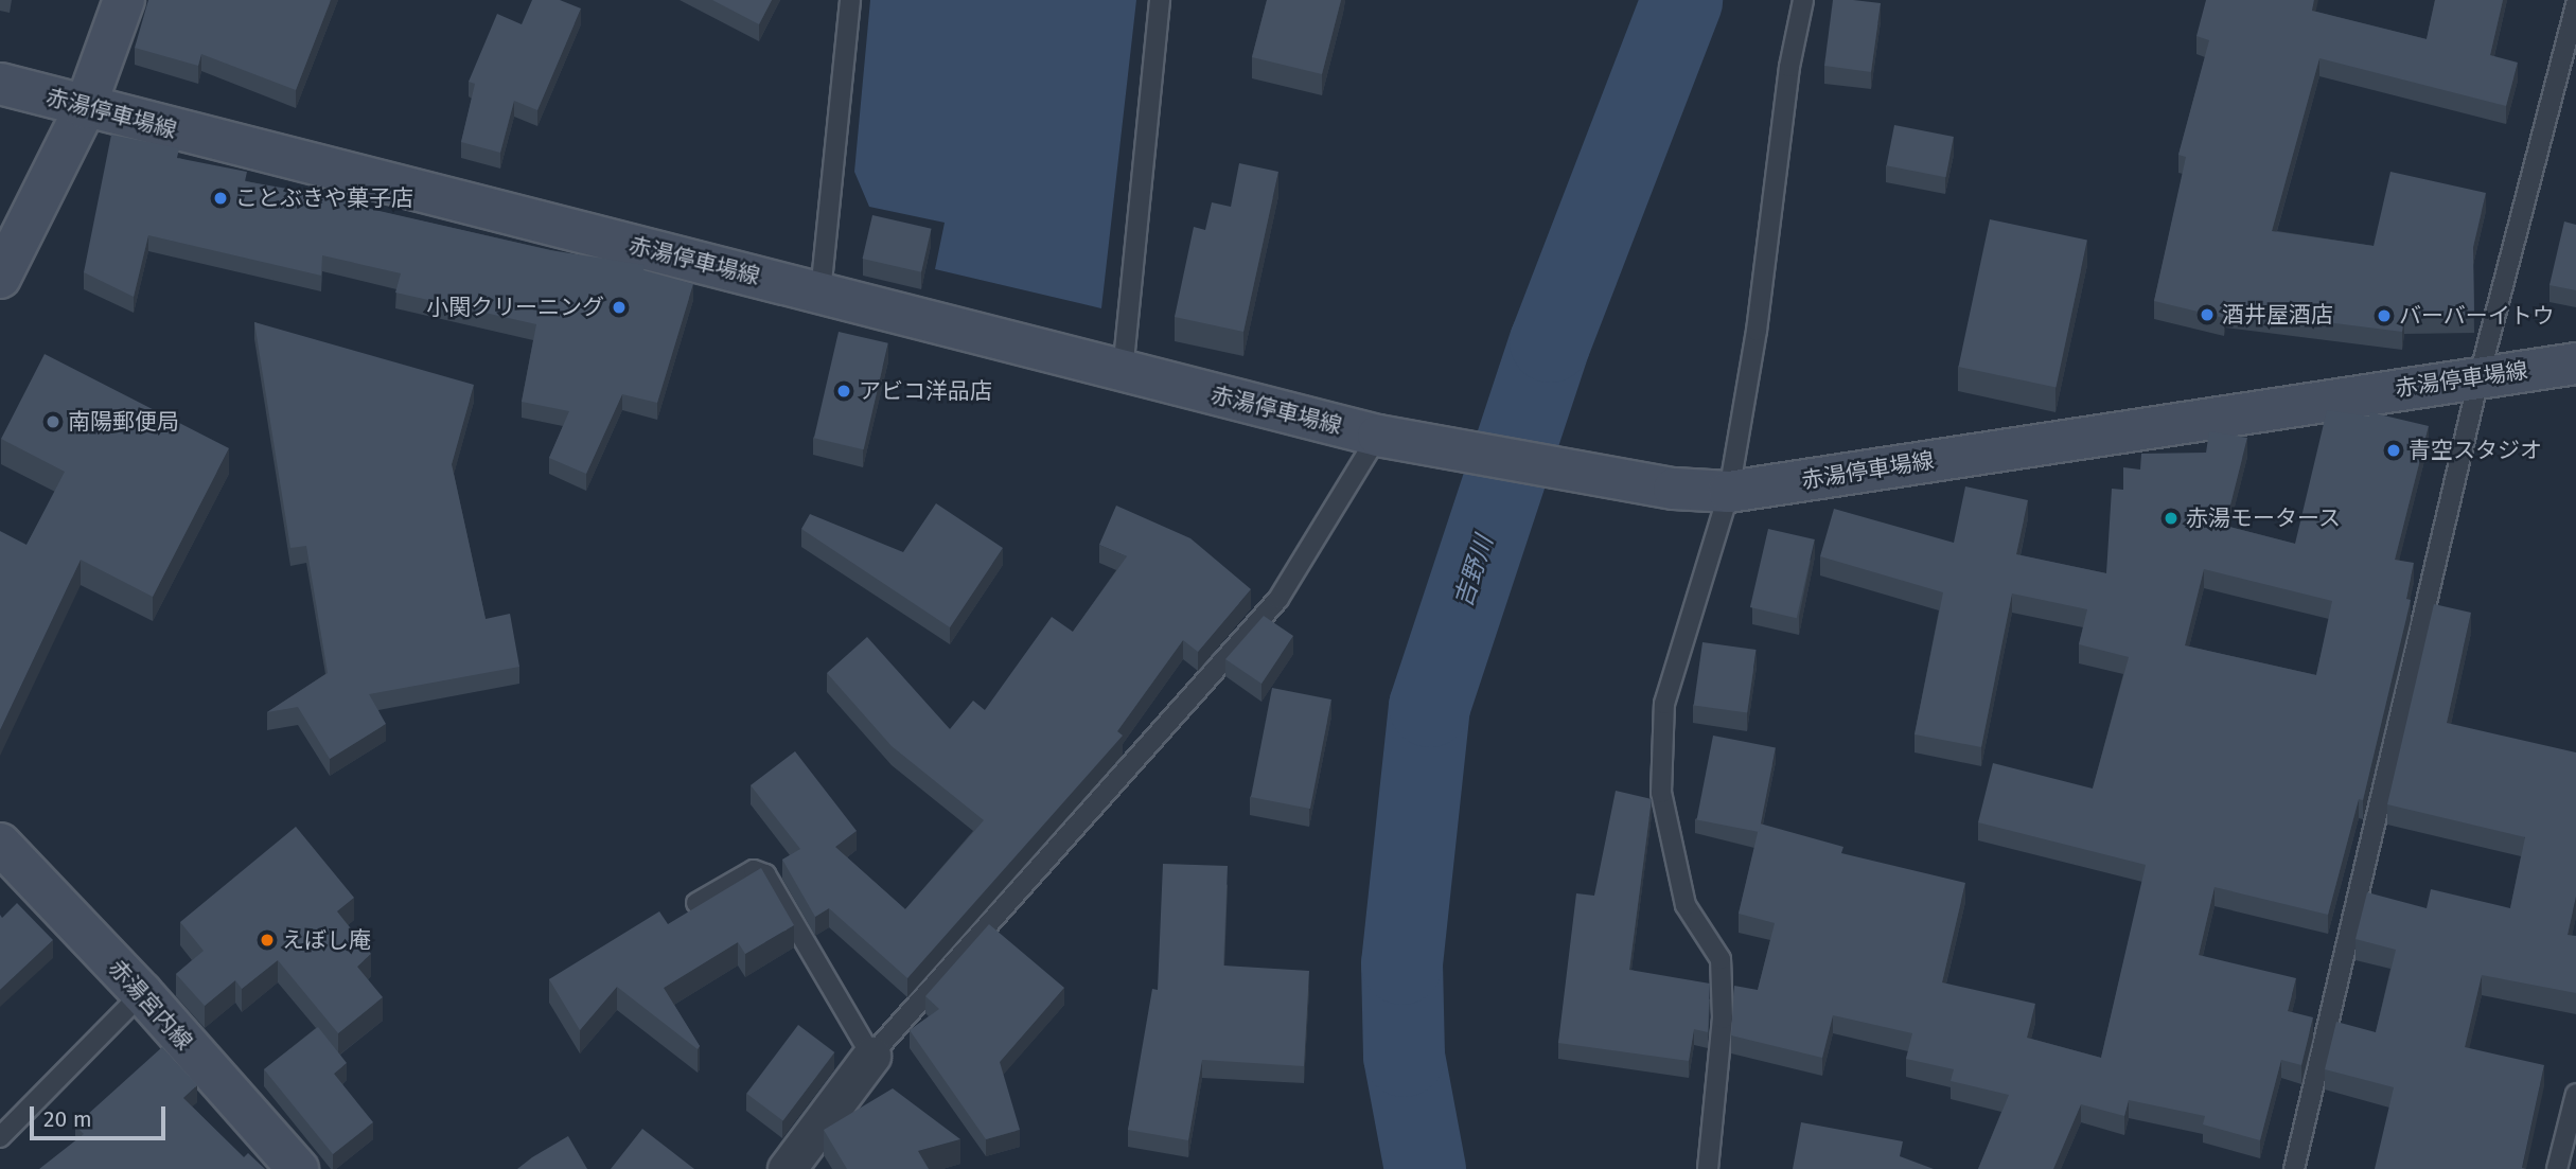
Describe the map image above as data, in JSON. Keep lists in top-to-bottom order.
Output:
{
  "streets": {
    "main road": ["赤湯停車場線", "赤湯宮内線"]
  },
  "water": ["吉野川"],
  "places": [
    "ことぶきや菓子店",
    "小関クリーニング",
    "酒井屋酒店",
    "バーバーイトウ",
    "アビコ洋品店",
    "南陽郵便局",
    "青空スタジオ",
    "赤湯モータース",
    "えぼし庵"
  ],
  "scale_bar": "20 m"
}
